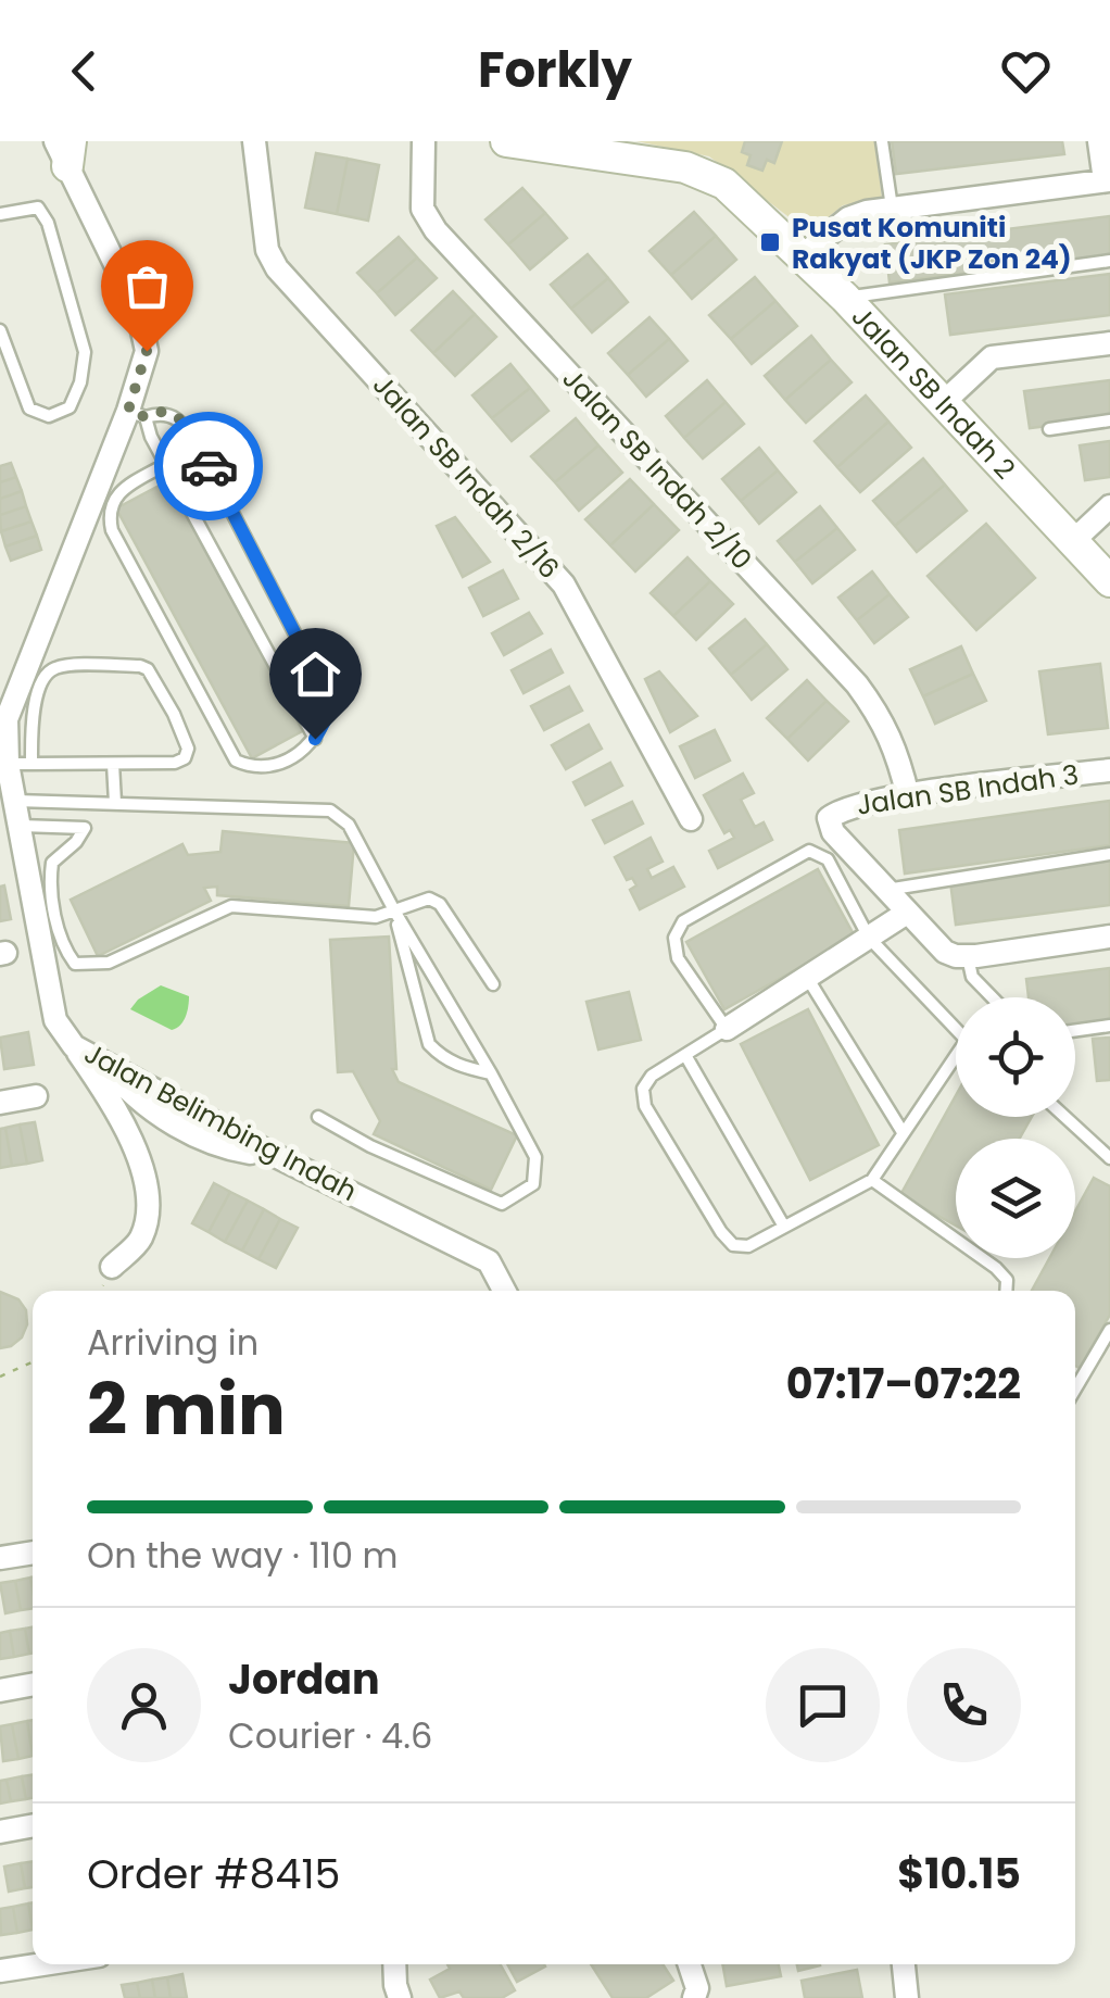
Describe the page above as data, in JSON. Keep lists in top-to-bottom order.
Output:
{
  "streets": {
    "street": [
      "Jalan SB Indah 2",
      "Jalan SB Indah 2/10",
      "Jalan SB Indah 2/16",
      "Jalan SB Indah 3",
      "Jalan Belimbing Indah"
    ]
  },
  "crossings": [
    ["Jalan SB Indah 2/10", "Jalan SB Indah 3"]
  ],
  "places": {
    "transit": ["Pusat Komuniti Rakyat (JKP Zon 24)"]
  },
  "page": {
    "header": "Forkly",
    "heading": ["2 min", "Arriving in", "07:17–07:22"],
    "panel": [
      "Jordan",
      "Courier · 4.6",
      "Order #8415",
      "$10.15"
    ],
    "bar": "On the way · 110 m"
  }
}
